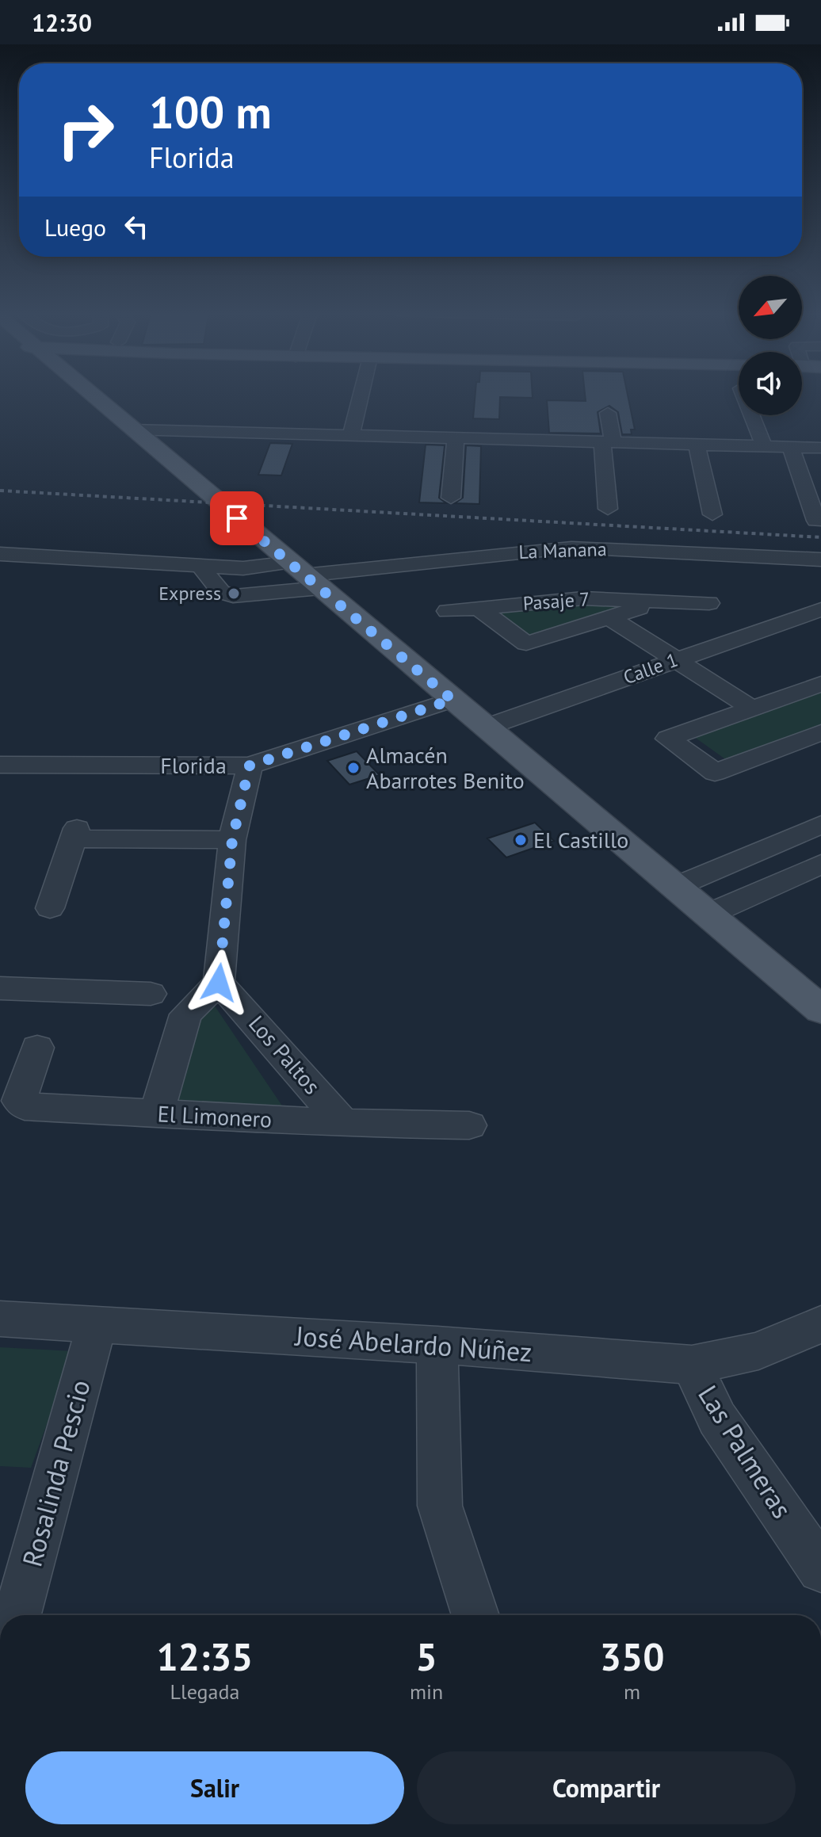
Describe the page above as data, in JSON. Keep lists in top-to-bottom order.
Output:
{
  "streets": {
    "street": [
      "La Manana",
      "Pasaje 7",
      "Calle 1",
      "Florida",
      "Los Paltos",
      "El Limonero",
      "José Abelardo Núñez",
      "Las Palmeras",
      "Rosalinda Pescio"
    ]
  },
  "crossings": [
    ["Los Paltos", "El Limonero"],
    ["José Abelardo Núñez", "Las Palmeras"],
    ["José Abelardo Núñez", "Rosalinda Pescio"]
  ],
  "places": ["Express", "Almacén Abarrotes Benito", "El Castillo"],
  "north": "bottom left",
  "page": {
    "status": "12:30",
    "turn": ["100 m", "Florida"],
    "then": "Luego",
    "eta": [
      "12:35",
      "Llegada",
      "5",
      "min",
      "350",
      "m"
    ],
    "buttons": ["Salir", "Compartir"]
  }
}
